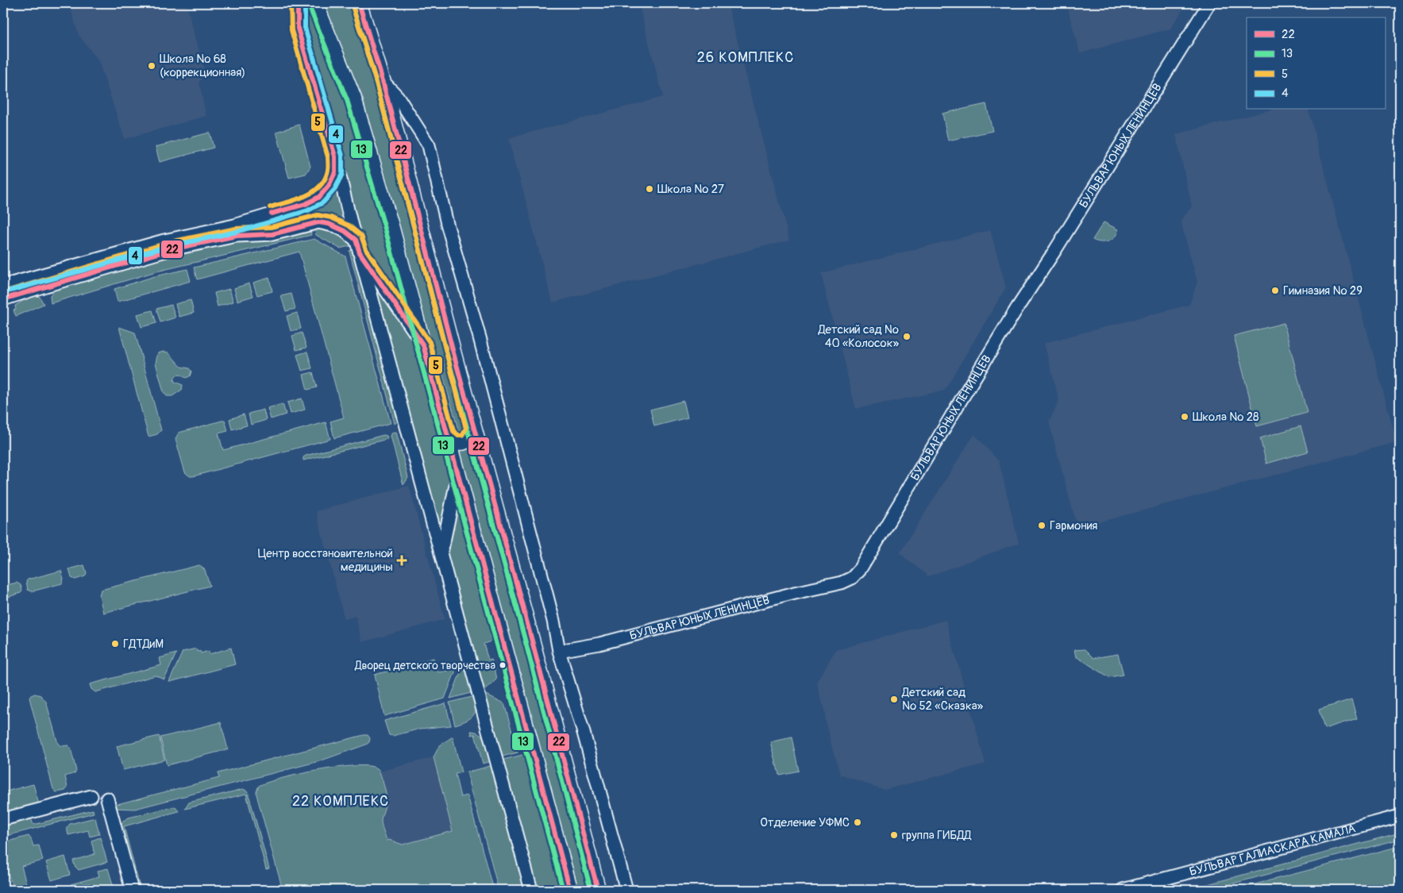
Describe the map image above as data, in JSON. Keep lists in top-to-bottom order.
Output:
{
  "streets": {
    "street": ["БУЛЬВАР ЮНЫХ ЛЕНИНЦЕВ", "БУЛЬВАР ГАЛИАСКАРА КАМАЛА"]
  },
  "districts": ["26 КОМПЛЕКС", "22 КОМПЛЕКС"],
  "places": {
    "other": [
      "Школа № 68 (коррекционная)",
      "Школа № 27",
      "Гимназия № 29",
      "Детский сад № 40 «Колосок»",
      "Школа № 28",
      "Гармония",
      "ГДТДиМ",
      "Дворец детского творчества",
      "Детский сад № 52 «Сказка»",
      "Отделение УФМС",
      "группа ГИБДД"
    ],
    "health": ["Центр восстановительной медицины"]
  },
  "lines": [
    "transit line 22",
    "transit line 5",
    "transit line 4",
    "transit line 13"
  ],
  "legend": [
    "22",
    "13",
    "5",
    "4"
  ]
}
